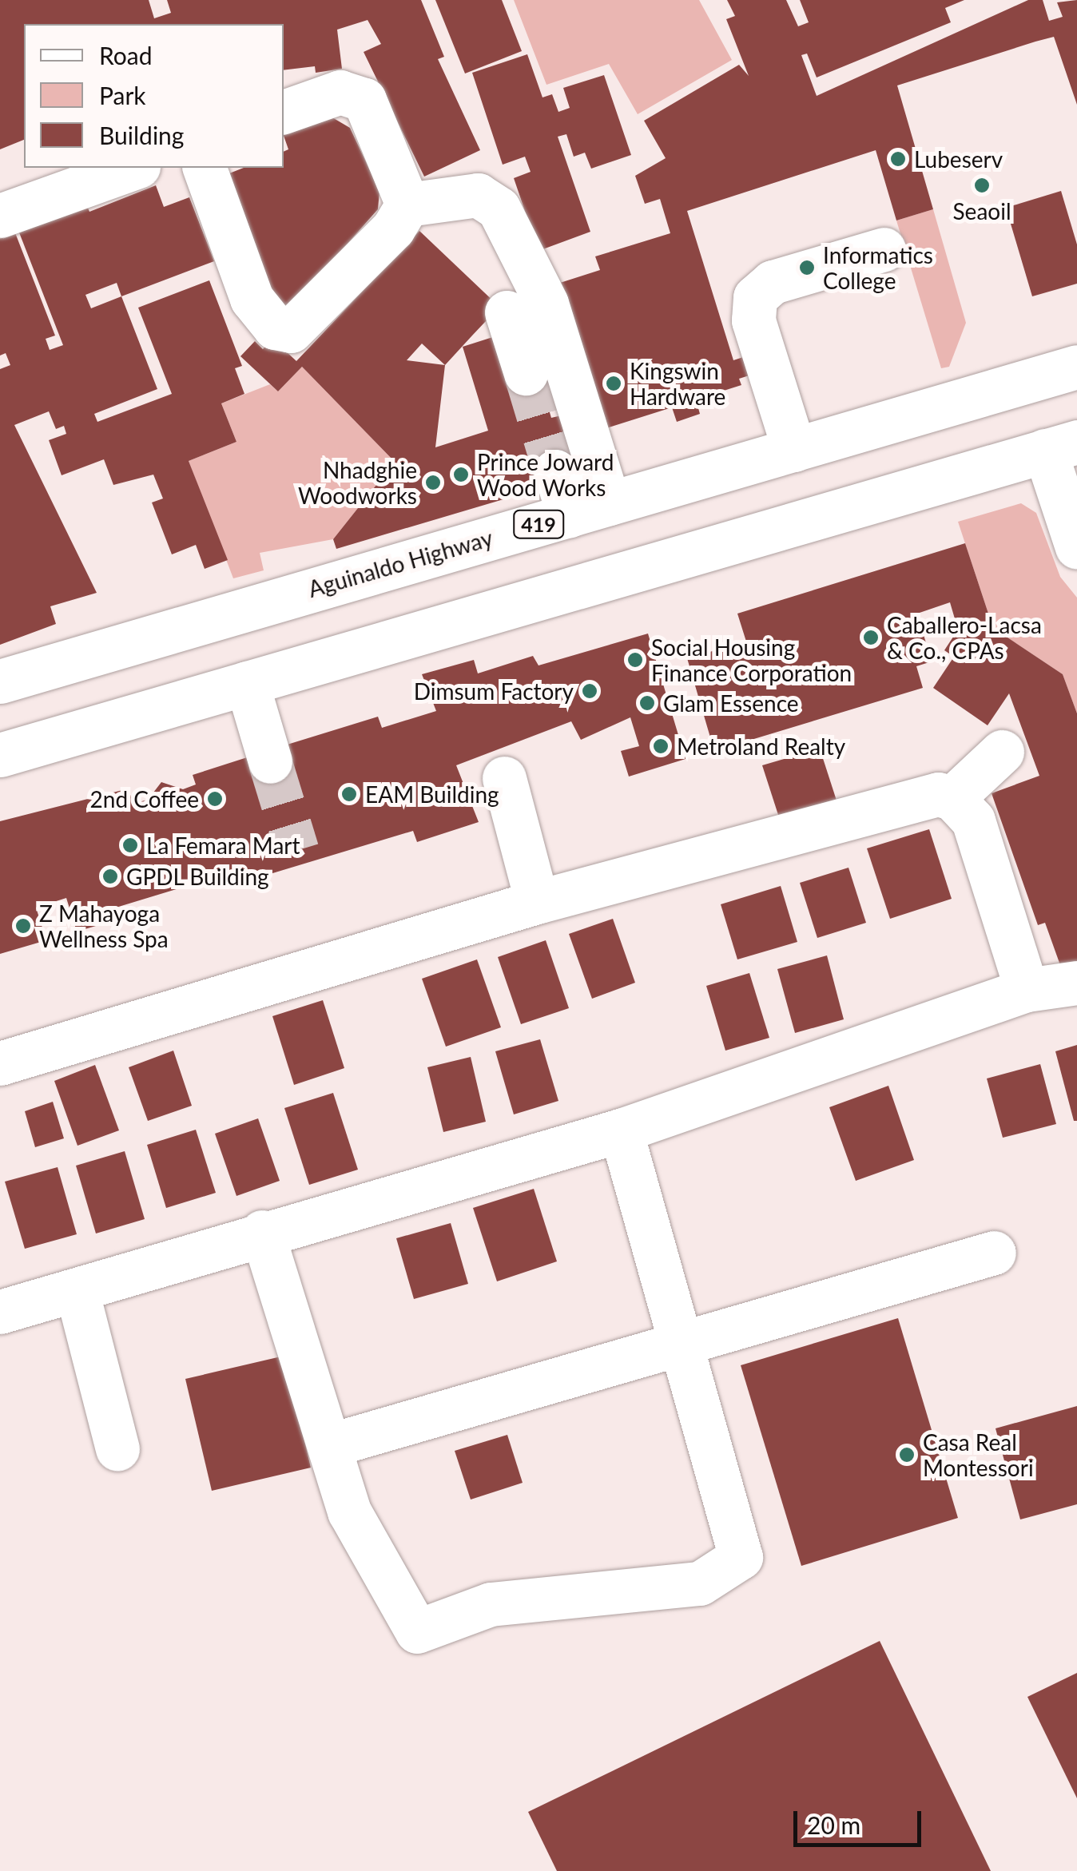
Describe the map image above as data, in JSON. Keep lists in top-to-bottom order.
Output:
{
  "streets": {
    "main road": ["419", "Aguinaldo Highway"]
  },
  "places": [
    "Lubeserv",
    "Seaoil",
    "Informatics College",
    "Kingswin Hardware",
    "Prince Joward Wood Works",
    "Nhadghie Woodworks",
    "Caballero-Lacsa & Co., CPAs",
    "Social Housing Finance Corporation",
    "Dimsum Factory",
    "Glam Essence",
    "Metroland Realty",
    "EAM Building",
    "2nd Coffee",
    "La Femara Mart",
    "GPDL Building",
    "Z Mahayoga Wellness Spa",
    "Casa Real Montessori"
  ],
  "legend": ["Road", "Park", "Building"],
  "scale_bar": "20 m"
}
